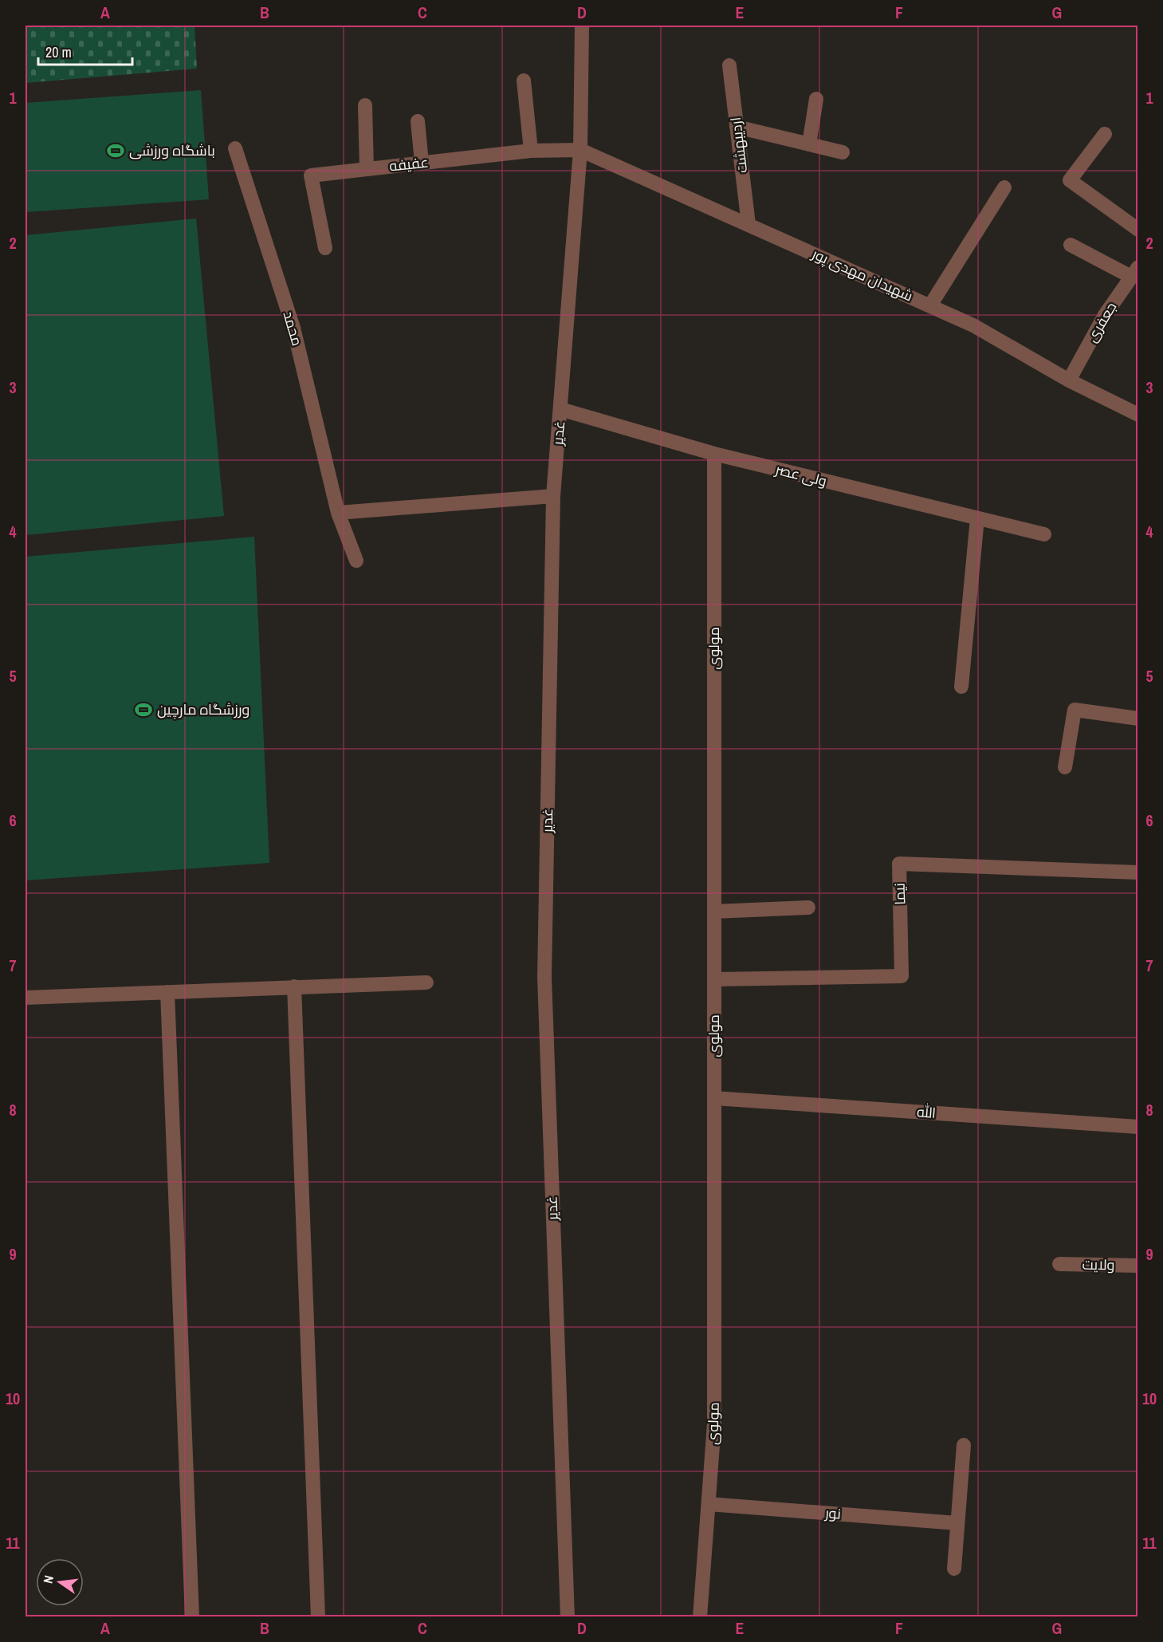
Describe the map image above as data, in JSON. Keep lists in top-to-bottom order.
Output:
{
  "streets": {
    "street": [
      "اردیبهشت",
      "عفیفه",
      "شهیدان مهدی پور",
      "جعفری",
      "محمد",
      "غدیر",
      "ولی عصر",
      "مولوی",
      "نیما",
      "الله",
      "ولایت",
      "نور"
    ]
  },
  "crossings": [
    ["اردیبهشت", "شهیدان مهدی پور"],
    ["عفیفه", "شهیدان مهدی پور"],
    ["عفیفه", "غدیر"],
    ["شهیدان مهدی پور", "جعفری"],
    ["شهیدان مهدی پور", "غدیر"],
    ["غدیر", "ولی عصر"],
    ["ولی عصر", "مولوی"],
    ["مولوی", "نیما"],
    ["مولوی", "الله"],
    ["مولوی", "نور"]
  ],
  "places": {
    "sports": ["باشگاه ورزشی", "ورزشگاه مارچین"]
  },
  "scale_bar": "20 m",
  "north": "left",
  "grid": {
    "columns": [
      "A",
      "B",
      "C",
      "D",
      "E",
      "F",
      "G"
    ],
    "rows": [
      "1",
      "2",
      "3",
      "4",
      "5",
      "6",
      "7",
      "8",
      "9",
      "10",
      "11"
    ]
  }
}
